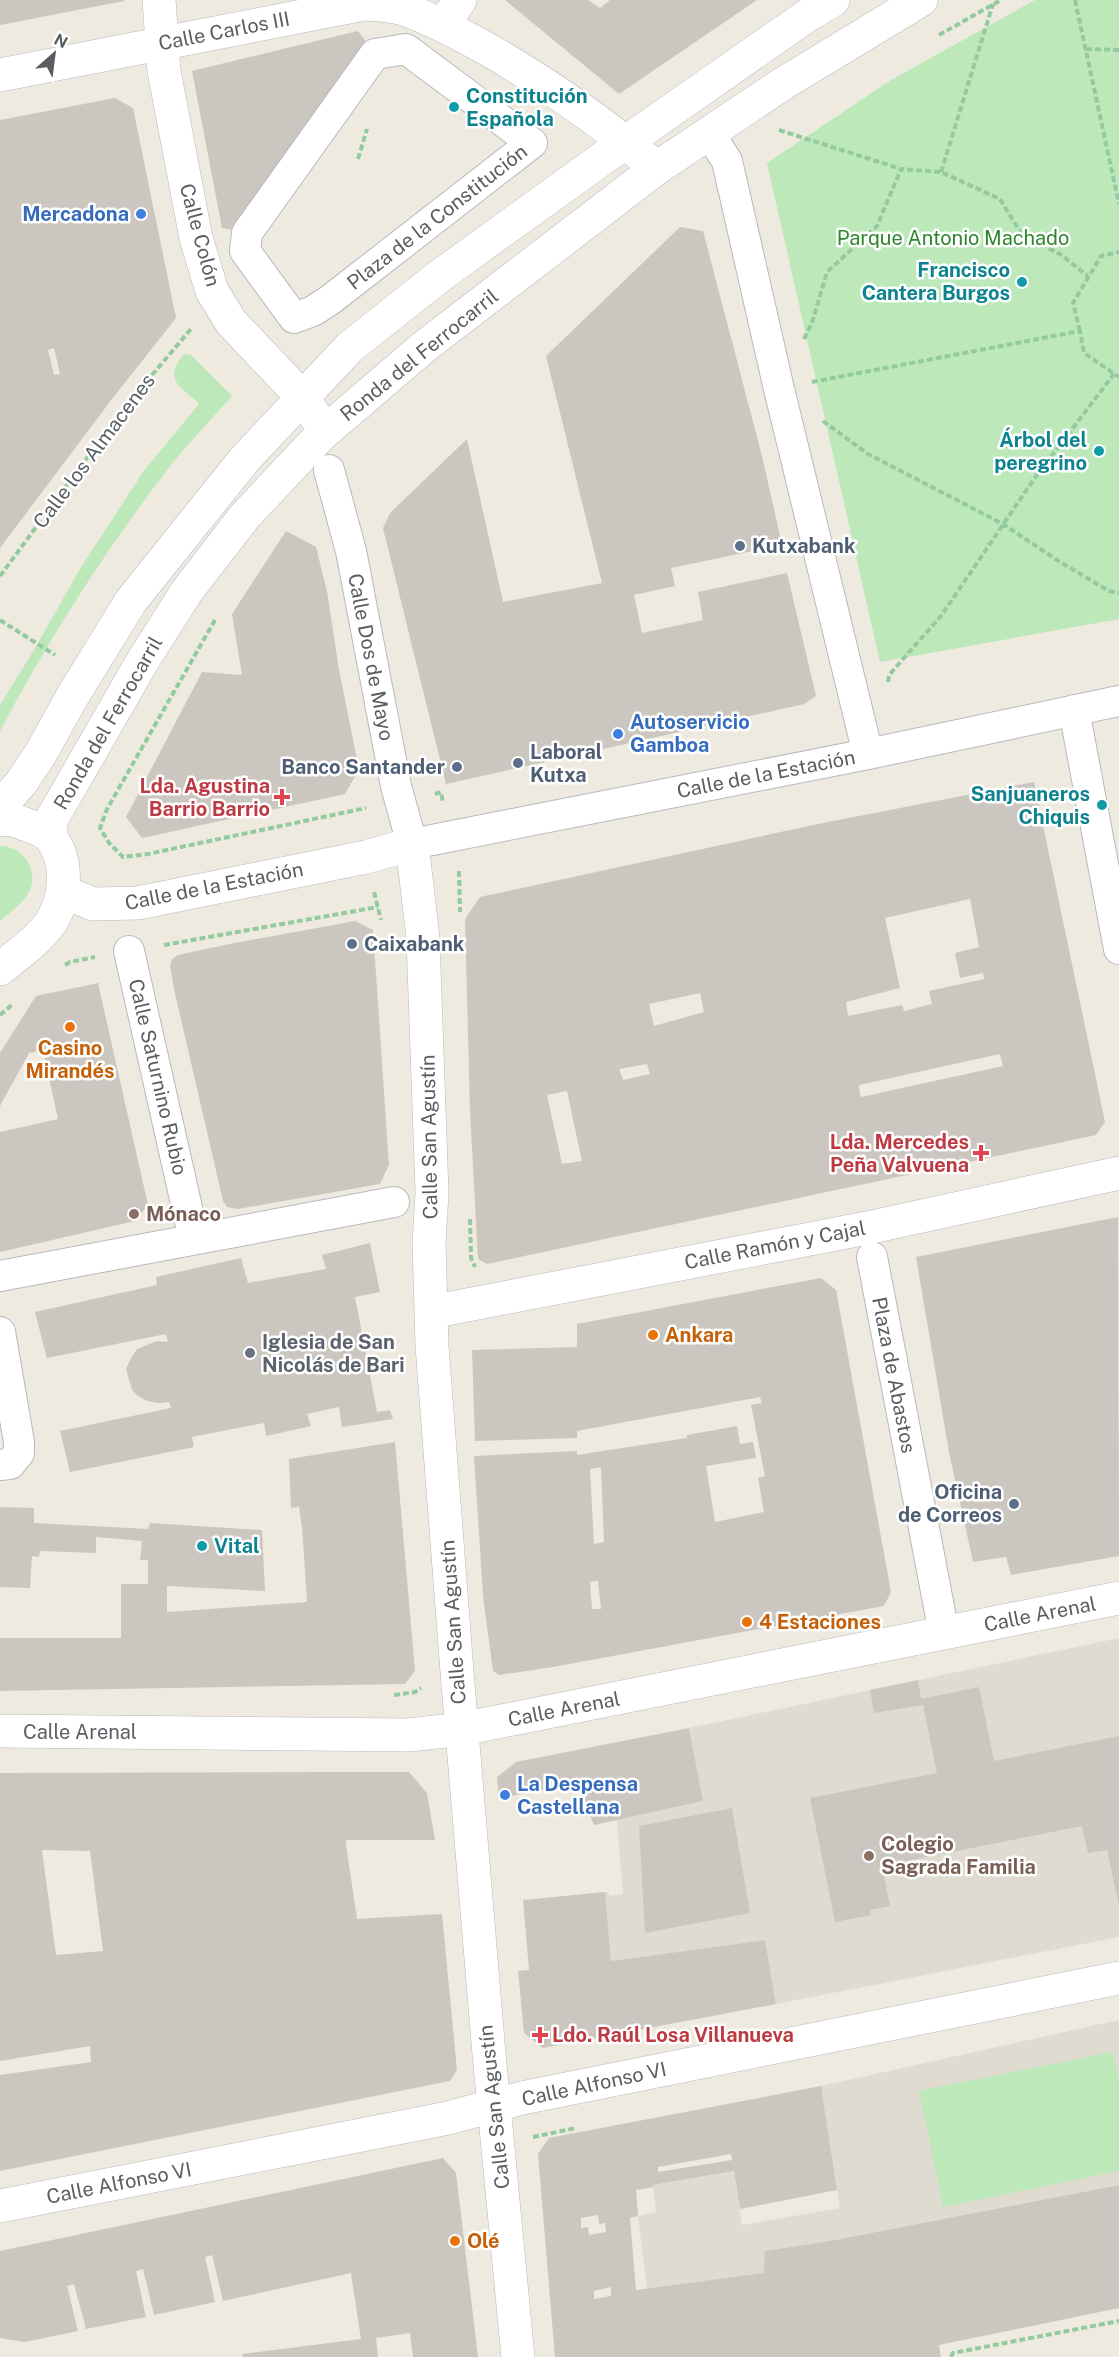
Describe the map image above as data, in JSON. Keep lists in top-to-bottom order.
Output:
{
  "streets": {
    "street": [
      "Calle Carlos III",
      "Plaza de la Constitución",
      "Calle Colón",
      "Ronda del Ferrocarril",
      "Calle Dos de Mayo",
      "Calle de la Estación",
      "Calle Saturnino Rubio",
      "Calle San Agustín",
      "Calle Ramón y Cajal",
      "Plaza de Abastos",
      "Calle Arenal",
      "Calle Alfonso VI"
    ],
    "path": ["Calle los Almacenes"]
  },
  "crossings": [
    ["Calle Carlos III", "Calle Colón"],
    ["Calle Carlos III", "Ronda del Ferrocarril"],
    ["Calle Colón", "Ronda del Ferrocarril"],
    ["Calle Dos de Mayo", "Calle de la Estación"],
    ["Calle Dos de Mayo", "Calle San Agustín"],
    ["Calle de la Estación", "Calle San Agustín"],
    ["Calle San Agustín", "Calle Ramón y Cajal"],
    ["Calle San Agustín", "Calle Arenal"],
    ["Calle San Agustín", "Calle Alfonso VI"],
    ["Plaza de Abastos", "Calle Arenal"]
  ],
  "parks": ["Parque Antonio Machado"],
  "places": {
    "other": [
      "Constitución Española",
      "Mercadona",
      "Francisco Cantera Burgos",
      "Árbol del peregrino",
      "Kutxabank",
      "Autoservicio Gamboa",
      "Laboral Kutxa",
      "Banco Santander",
      "Sanjuaneros Chiquis",
      "Caixabank",
      "Casino Mirandés",
      "Mónaco",
      "Ankara",
      "Iglesia de San Nicolás de Bari",
      "Oficina de Correos",
      "Vital",
      "4 Estaciones",
      "La Despensa Castellana",
      "Colegio Sagrada Familia",
      "Olé"
    ],
    "health": ["Lda. Agustina Barrio Barrio", "Lda. Mercedes Peña Valvuena", "Ldo. Raúl Losa Villanueva"]
  },
  "north": "top right"
}
